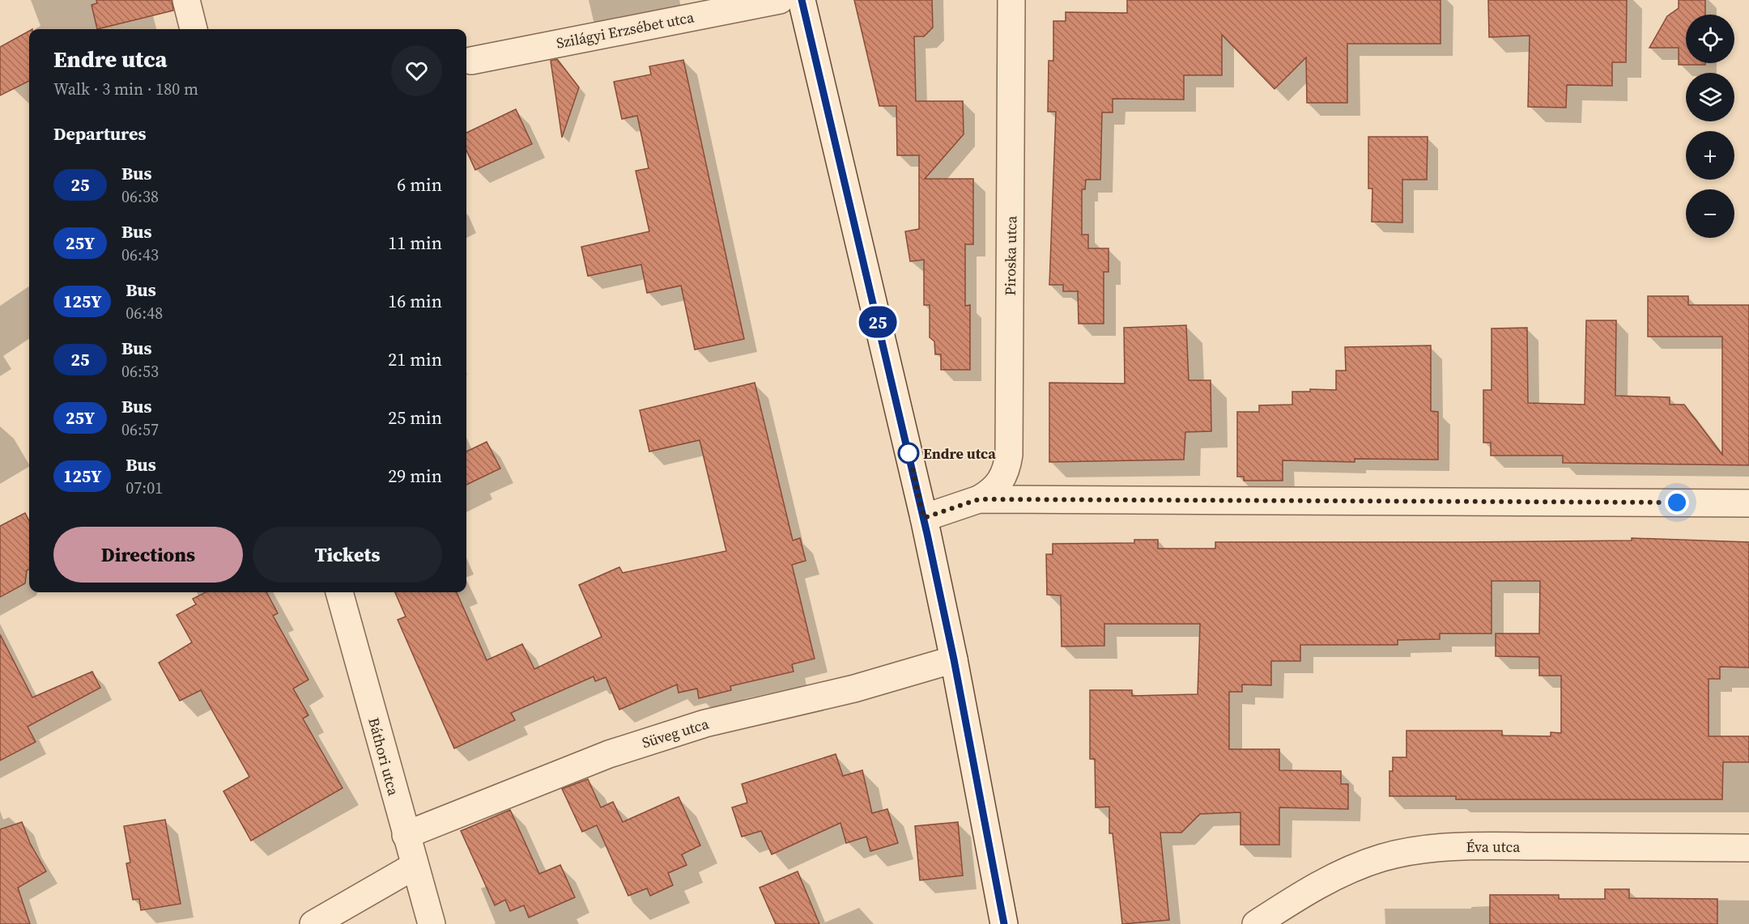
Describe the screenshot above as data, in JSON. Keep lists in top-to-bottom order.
{
  "streets": {
    "street": [
      "Szilágyi Erzsébet utca",
      "Piroska utca",
      "Süveg utca",
      "Báthori utca",
      "Éva utca"
    ]
  },
  "crossings": [
    ["Süveg utca", "Báthori utca"]
  ],
  "places": ["Endre utca"],
  "lines": ["bus line 25"],
  "page": {
    "on_map": "25",
    "map_buttons": ["+", "−"],
    "heading": [
      ["Endre utca", "Walk · 3 min · 180 m"],
      "Departures"
    ],
    "list": [
      {
        "mark": "25",
        "name": "Bus",
        "note": "06:38",
        "value": "6 min"
      },
      {
        "mark": "25Y",
        "name": "Bus",
        "note": "06:43",
        "value": "11 min"
      },
      {
        "mark": "125Y",
        "name": "Bus",
        "note": "06:48",
        "value": "16 min"
      },
      {
        "mark": "25",
        "name": "Bus",
        "note": "06:53",
        "value": "21 min"
      },
      {
        "mark": "25Y",
        "name": "Bus",
        "note": "06:57",
        "value": "25 min"
      },
      {
        "mark": "125Y",
        "name": "Bus",
        "note": "07:01",
        "value": "29 min"
      }
    ],
    "buttons": ["Directions", "Tickets"]
  }
}
